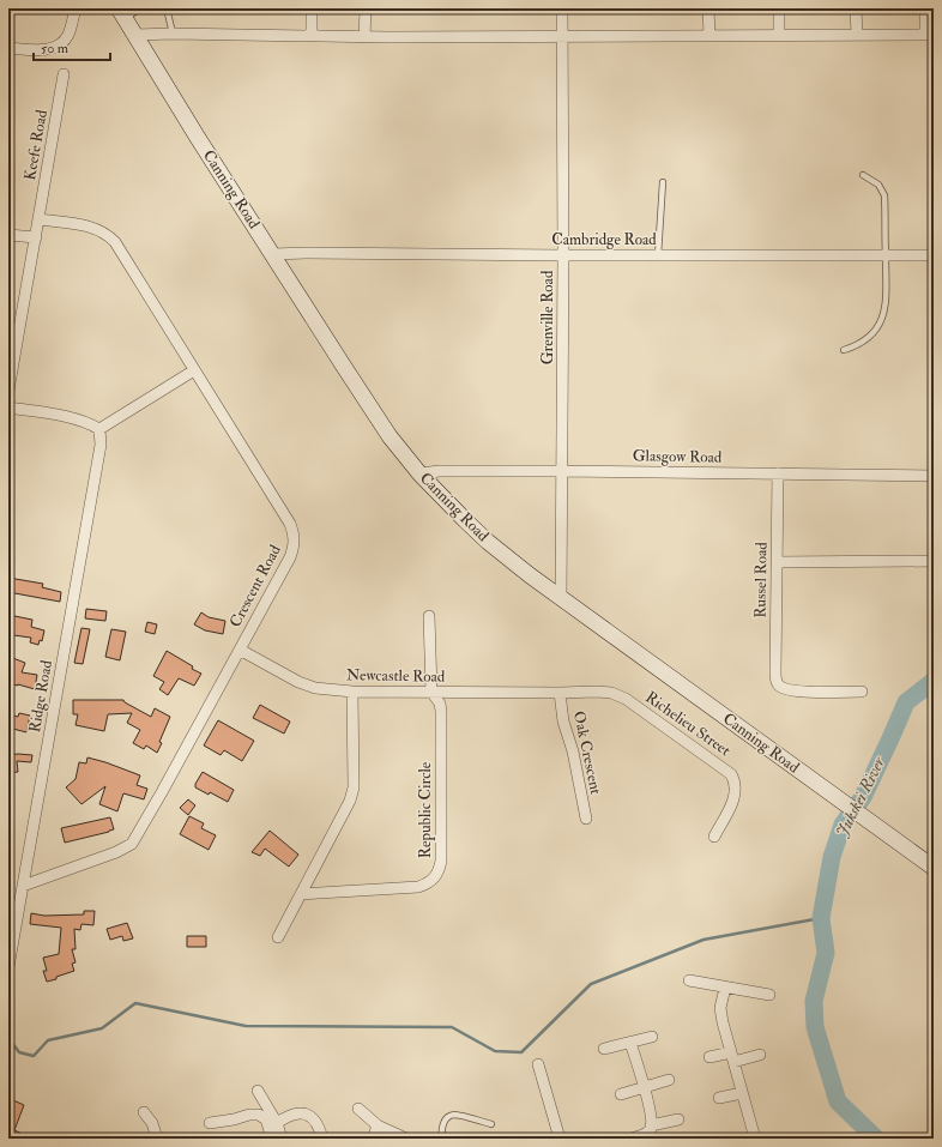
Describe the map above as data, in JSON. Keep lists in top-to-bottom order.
{
  "streets": {
    "main road": ["Canning Road"],
    "street": [
      "Keefe Road",
      "Cambridge Road",
      "Grenville Road",
      "Glasgow Road",
      "Russel Road",
      "Crescent Road",
      "Newcastle Road",
      "Ridge Road",
      "Richelieu Street",
      "Oak Crescent",
      "Republic Circle"
    ]
  },
  "crossings": [
    ["Keefe Road", "Crescent Road"],
    ["Canning Road", "Cambridge Road"],
    ["Canning Road", "Grenville Road"],
    ["Canning Road", "Glasgow Road"],
    ["Cambridge Road", "Grenville Road"],
    ["Grenville Road", "Glasgow Road"],
    ["Glasgow Road", "Russel Road"],
    ["Crescent Road", "Newcastle Road"],
    ["Crescent Road", "Ridge Road"],
    ["Newcastle Road", "Richelieu Street"],
    ["Newcastle Road", "Oak Crescent"],
    ["Newcastle Road", "Republic Circle"],
    ["Richelieu Street", "Oak Crescent"]
  ],
  "water": ["Jukskei River"],
  "scale_bar": "50 m"
}
